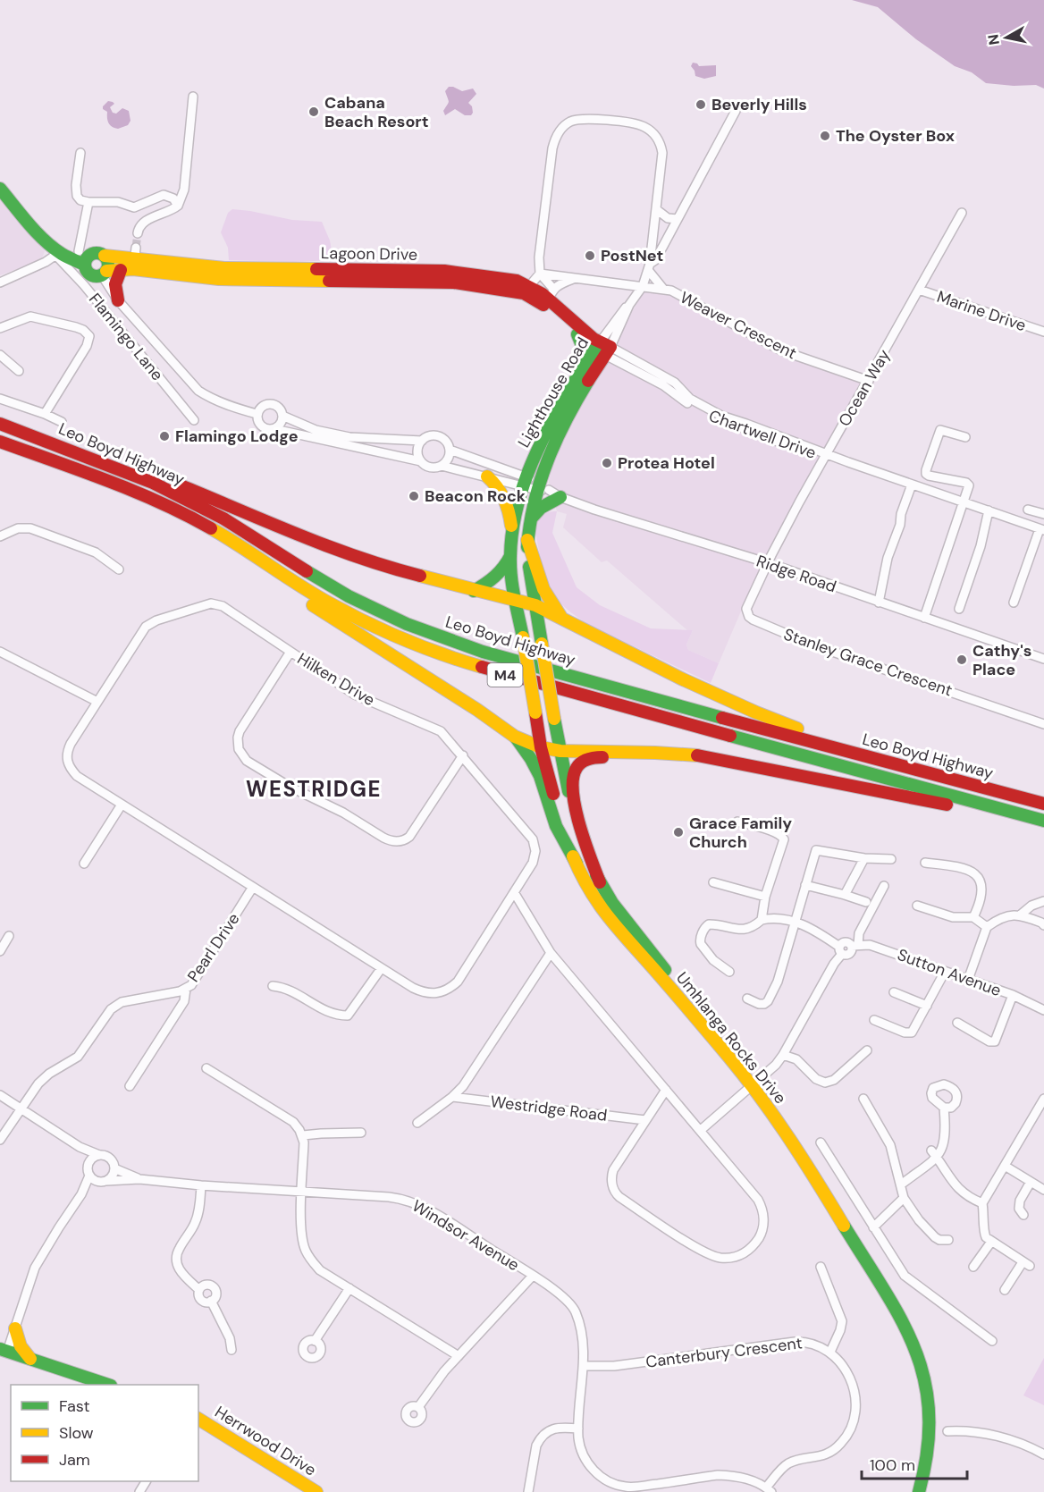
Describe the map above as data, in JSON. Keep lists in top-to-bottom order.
{
  "streets": {
    "main road": [
      "Lagoon Drive",
      "Lighthouse Road",
      "Leo Boyd Highway",
      "M4",
      "Umhlanga Rocks Drive",
      "Herrwood Drive"
    ],
    "street": [
      "Marine Drive",
      "Weaver Crescent",
      "Flamingo Lane",
      "Ocean Way",
      "Chartwell Drive",
      "Ridge Road",
      "Stanley Grace Crescent",
      "Hilken Drive",
      "Pearl Drive",
      "Sutton Avenue",
      "Westridge Road",
      "Windsor Avenue",
      "Canterbury Crescent"
    ]
  },
  "crossings": [
    ["Lagoon Drive", "Flamingo Lane"],
    ["Lagoon Drive", "Lighthouse Road"],
    ["Lagoon Drive", "Chartwell Drive"],
    ["Marine Drive", "Ocean Way"],
    ["Weaver Crescent", "Ocean Way"],
    ["Weaver Crescent", "Lighthouse Road"],
    ["Ocean Way", "Chartwell Drive"],
    ["Ocean Way", "Ridge Road"],
    ["Ocean Way", "Stanley Grace Crescent"],
    ["Lighthouse Road", "Chartwell Drive"],
    ["Lighthouse Road", "Ridge Road"],
    ["Lighthouse Road", "Umhlanga Rocks Drive"],
    ["Ridge Road", "Stanley Grace Crescent"],
    ["Hilken Drive", "Pearl Drive"],
    ["Windsor Avenue", "Canterbury Crescent"]
  ],
  "districts": ["WESTRIDGE"],
  "places": [
    "Beverly Hills",
    "Cabana Beach Resort",
    "The Oyster Box",
    "PostNet",
    "Flamingo Lodge",
    "Protea Hotel",
    "Beacon Rock",
    "Cathy's Place",
    "Grace Family Church"
  ],
  "legend": ["Fast", "Slow", "Jam"],
  "scale_bar": "100 m",
  "north": "left"
}
